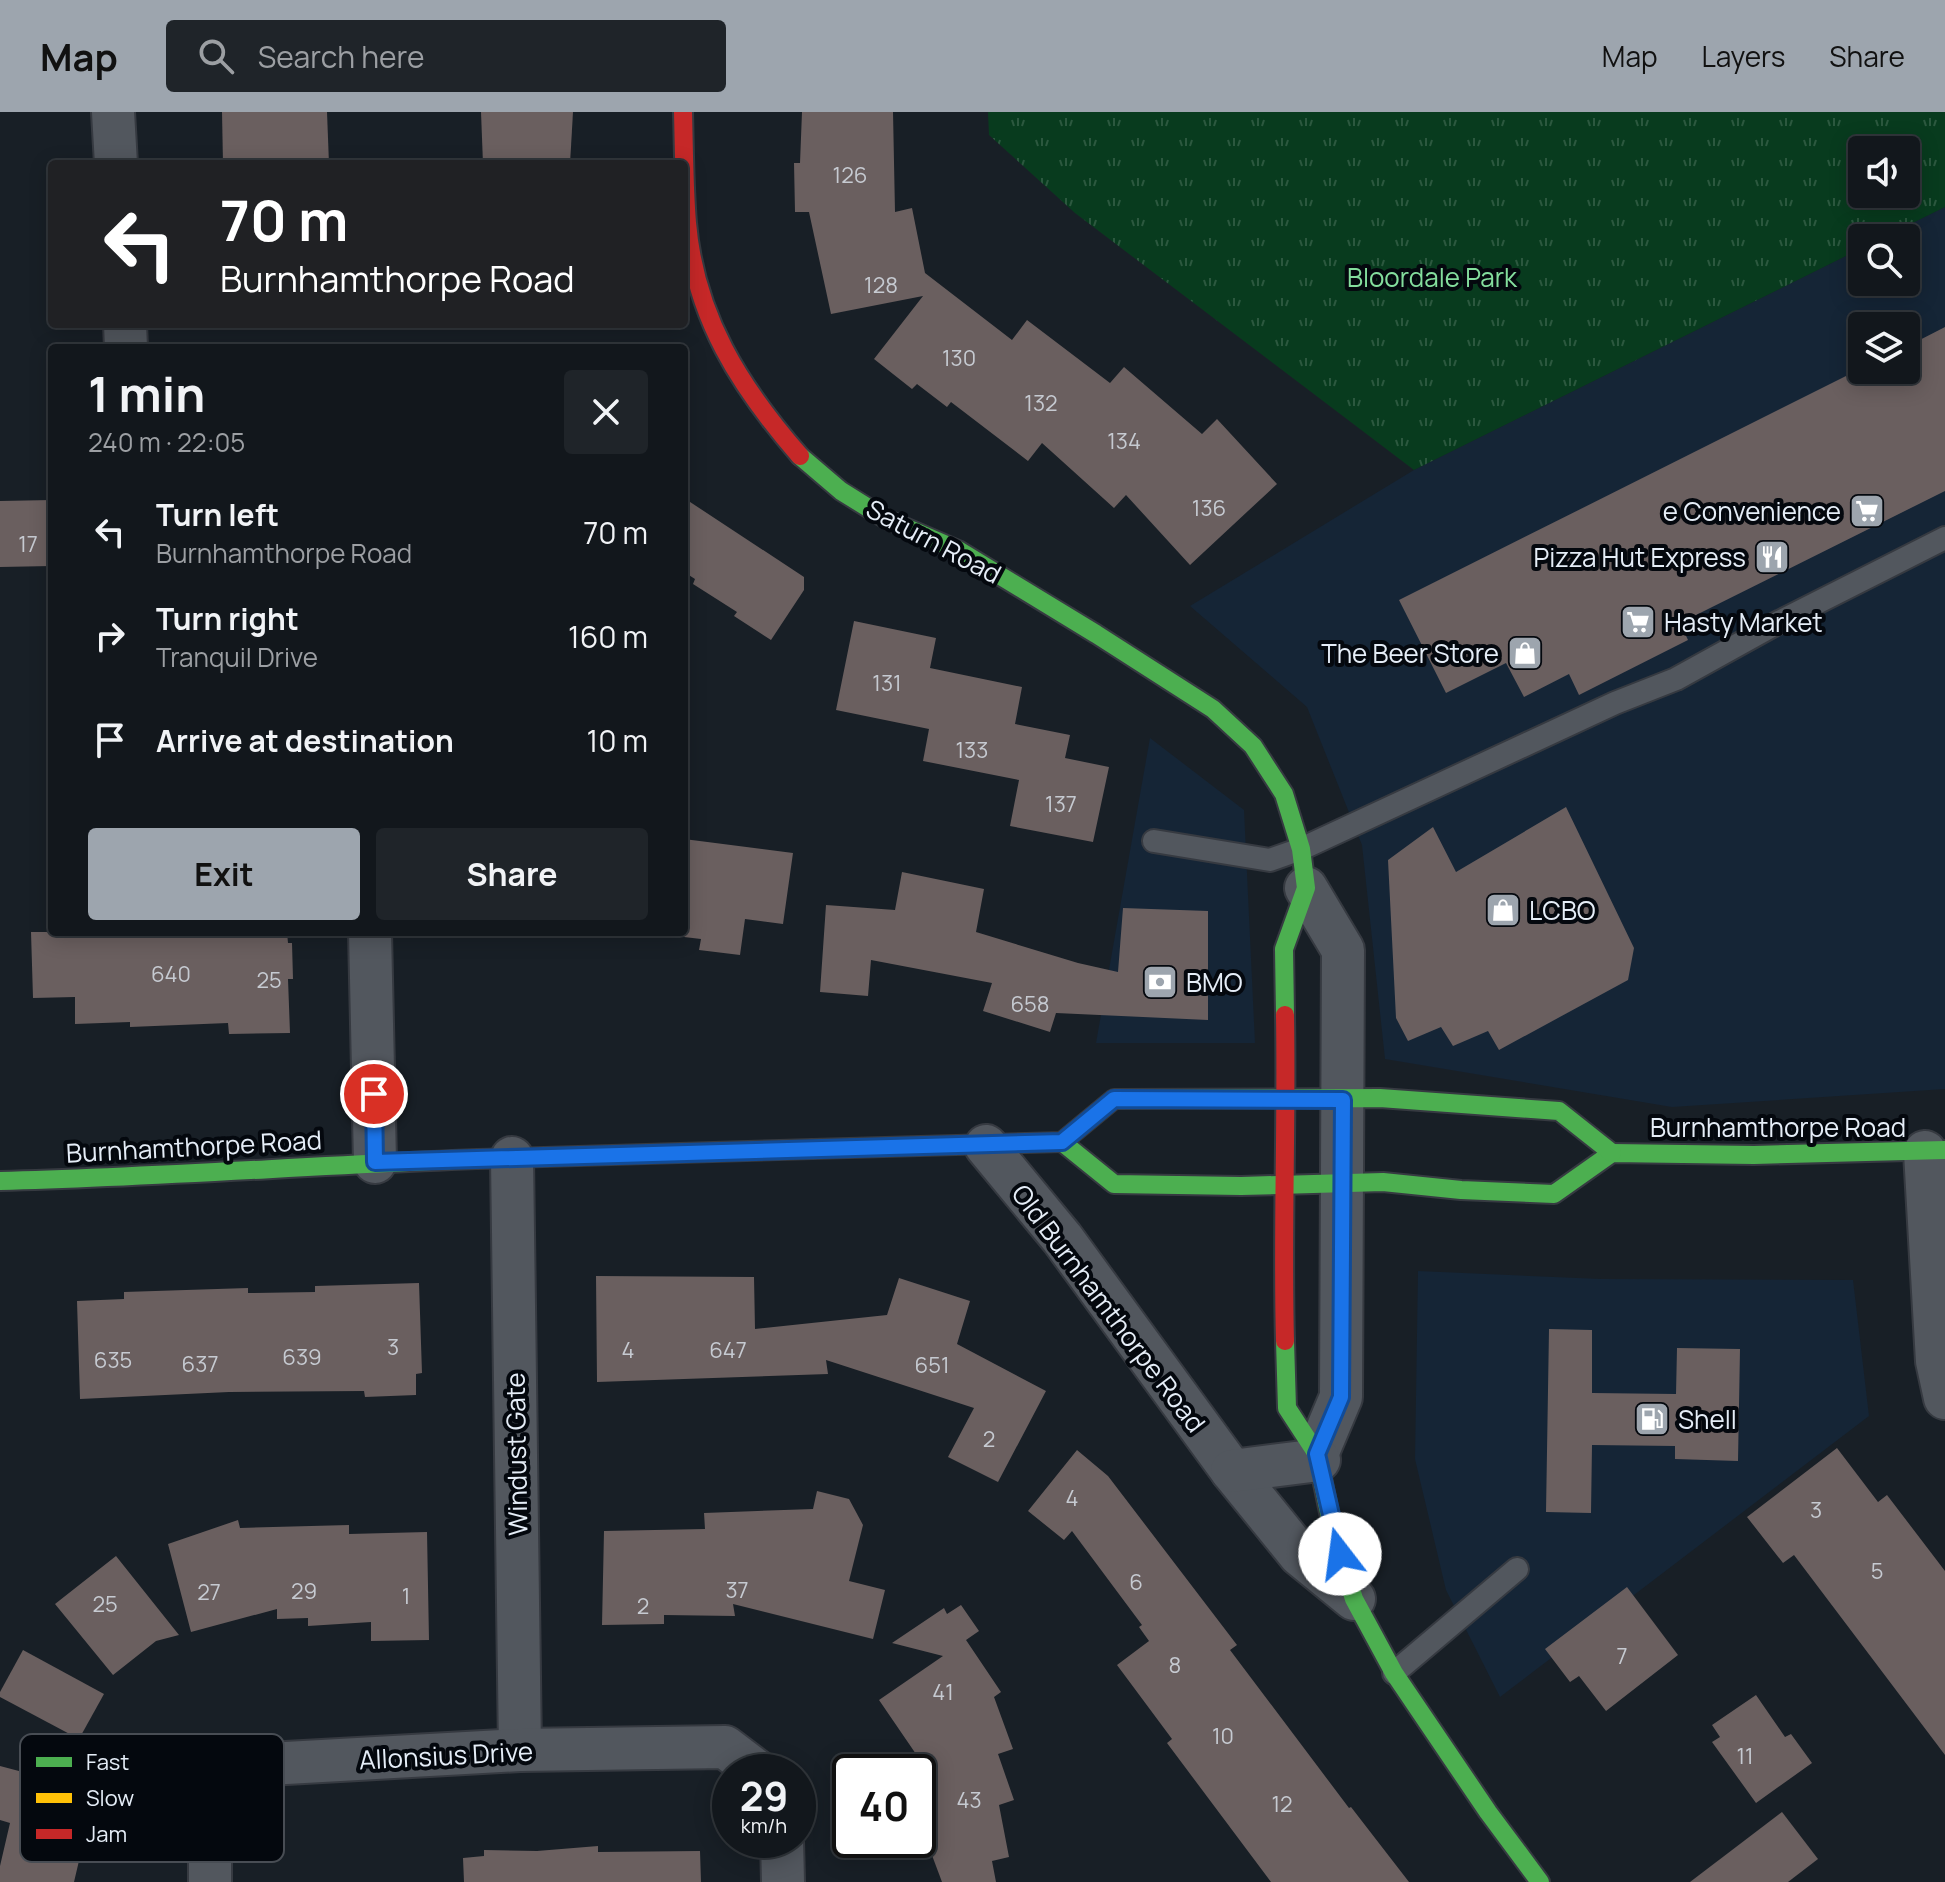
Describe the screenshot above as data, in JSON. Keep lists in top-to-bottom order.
{
  "streets": {
    "main road": ["Saturn Road", "Burnhamthorpe Road", "Old Burnhamthorpe Road"],
    "street": ["Windust Gate", "Allonsius Drive"]
  },
  "crossings": [
    ["Burnhamthorpe Road", "Old Burnhamthorpe Road"],
    ["Burnhamthorpe Road", "Windust Gate"],
    ["Windust Gate", "Allonsius Drive"]
  ],
  "parks": ["Bloordale Park"],
  "places": {
    "supermarket": ["e Convenience", "Hasty Market"],
    "restaurant": ["Pizza Hut Express"],
    "shop": ["The Beer Store", "LCBO"],
    "bank": ["BMO"],
    "fuel station": ["Shell"]
  },
  "house_numbers": [
    "126",
    "128",
    "130",
    "132",
    "134",
    "136",
    "17",
    "131",
    "133",
    "137",
    "640",
    "25",
    "658",
    "3",
    "4",
    "647",
    "639",
    "635",
    "637",
    "651",
    "2",
    "4",
    "3",
    "5",
    "6",
    "37",
    "29",
    "27",
    "1",
    "25",
    "2",
    "7",
    "8",
    "41",
    "10",
    "11",
    "43",
    "12"
  ],
  "legend": ["Fast", "Slow", "Jam"],
  "page": {
    "header": "Map",
    "search": "Search here",
    "nav": ["Map", "Layers", "Share"],
    "turn": ["70 m", "Burnhamthorpe Road"],
    "heading": ["1 min", "240 m · 22:05"],
    "list": [
      {
        "name": "Turn left",
        "note": "Burnhamthorpe Road",
        "value": "70 m"
      },
      {
        "name": "Turn right",
        "note": "Tranquil Drive",
        "value": "160 m"
      },
      {
        "name": "Arrive at destination",
        "value": "10 m"
      }
    ],
    "buttons": ["Exit", "Share"],
    "speed": "29 km/h",
    "limit": "40"
  }
}
